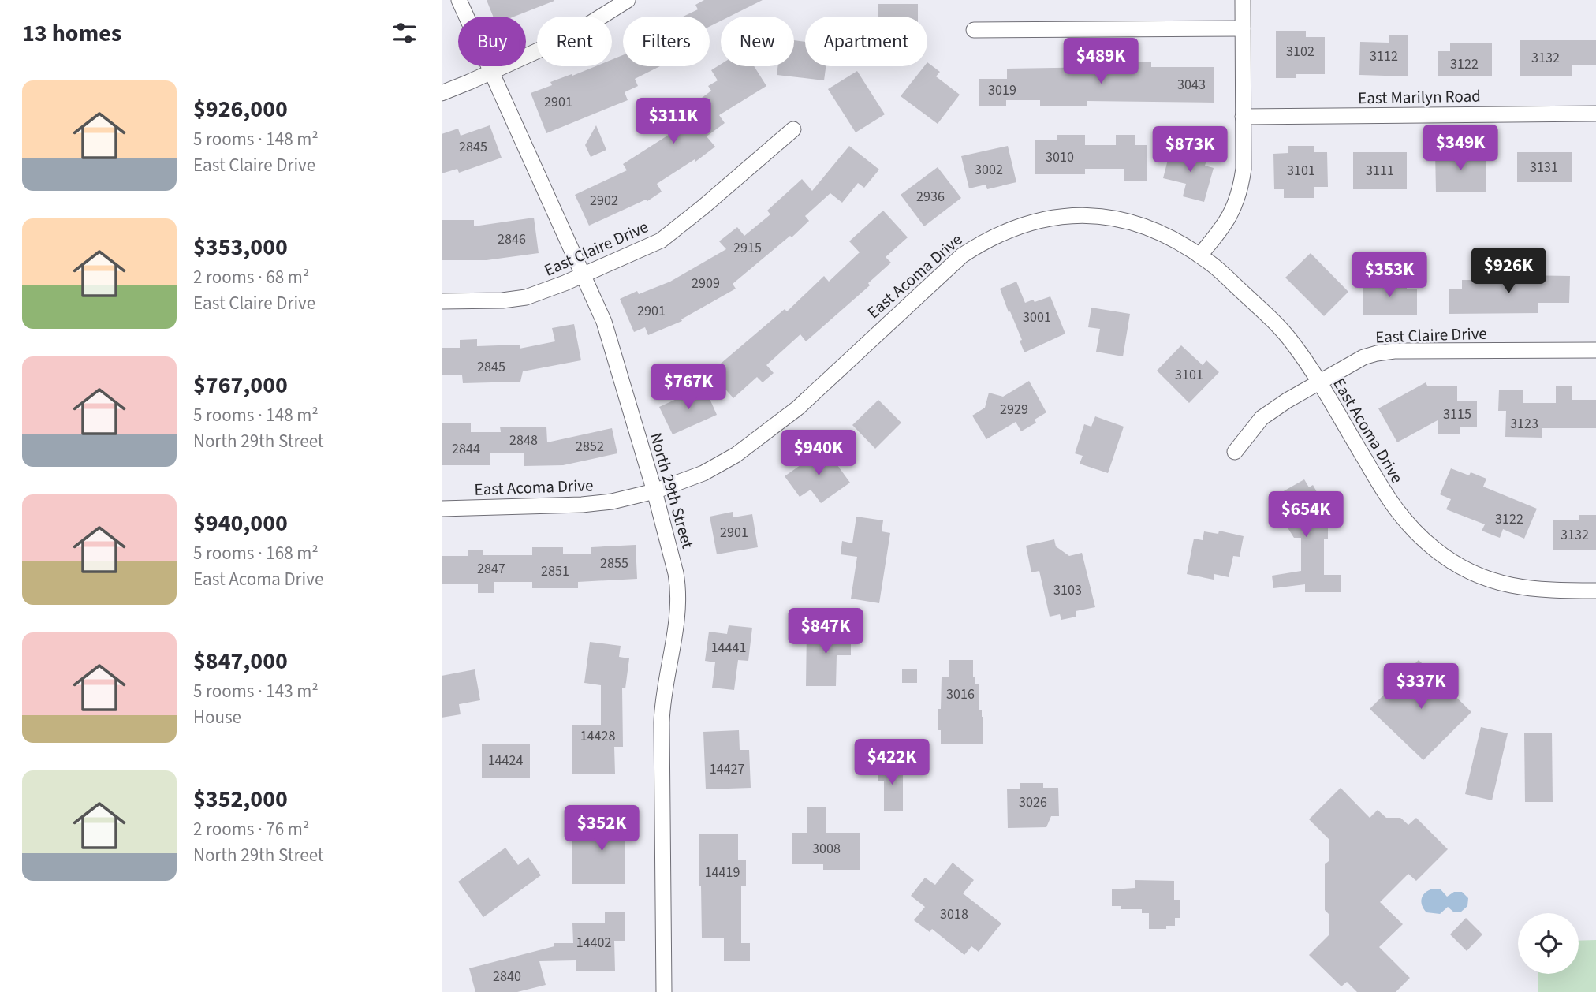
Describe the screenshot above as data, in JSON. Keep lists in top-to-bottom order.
{
  "streets": {
    "street": [
      "East Marilyn Road",
      "East Claire Drive",
      "East Acoma Drive",
      "North 29th Street"
    ]
  },
  "crossings": [
    ["East Claire Drive", "East Acoma Drive"],
    ["East Claire Drive", "North 29th Street"],
    ["East Acoma Drive", "North 29th Street"]
  ],
  "house_numbers": [
    "3102",
    "3112",
    "3132",
    "3122",
    "3043",
    "3019",
    "2901",
    "2845",
    "3010",
    "3131",
    "3002",
    "3101",
    "3111",
    "2936",
    "2902",
    "2846",
    "2915",
    "2909",
    "2901",
    "3001",
    "2845",
    "3101",
    "2929",
    "3115",
    "3123",
    "2848",
    "2852",
    "2844",
    "3122",
    "2901",
    "3132",
    "2855",
    "2847",
    "2851",
    "3103",
    "14441",
    "3016",
    "14428",
    "14424",
    "14427",
    "3026",
    "3008",
    "14419",
    "3018",
    "14402",
    "2840"
  ],
  "page": {
    "heading": "13 homes",
    "chip": [
      "Buy",
      "Rent",
      "Filters",
      "New",
      "Apartment"
    ],
    "price": [
      "$489K",
      "$311K",
      "$349K",
      "$873K",
      "$926K",
      "$353K",
      "$767K",
      "$940K",
      "$654K",
      "$847K",
      "$337K",
      "$422K",
      "$352K"
    ],
    "list": [
      {
        "name": "$926,000",
        "note": "5 rooms · 148 m² · East Claire Drive"
      },
      {
        "name": "$353,000",
        "note": "2 rooms · 68 m² · East Claire Drive"
      },
      {
        "name": "$767,000",
        "note": "5 rooms · 148 m² · North 29th Street"
      },
      {
        "name": "$940,000",
        "note": "5 rooms · 168 m² · East Acoma Drive"
      },
      {
        "name": "$847,000",
        "note": "5 rooms · 143 m² · House"
      },
      {
        "name": "$352,000",
        "note": "2 rooms · 76 m² · North 29th Street"
      }
    ]
  }
}
